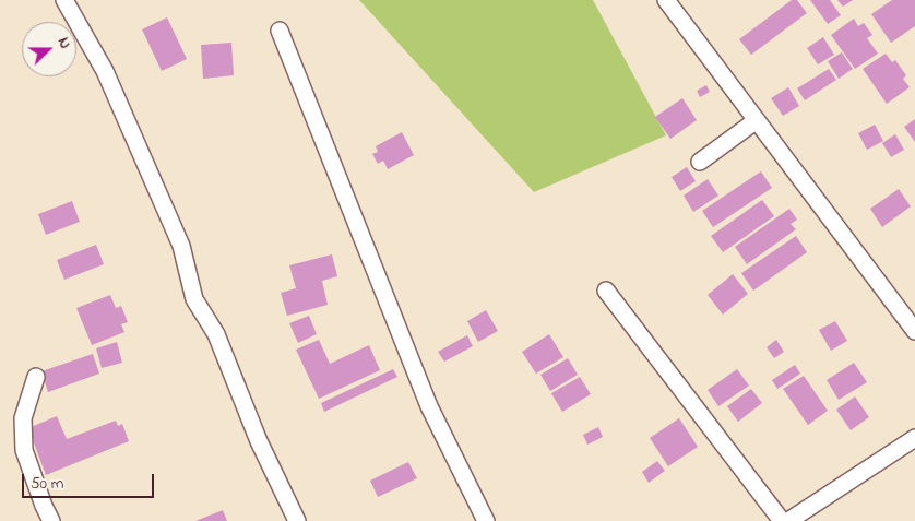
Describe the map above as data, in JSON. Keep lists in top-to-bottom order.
{
  "scale_bar": "50 m",
  "north": "right"
}
